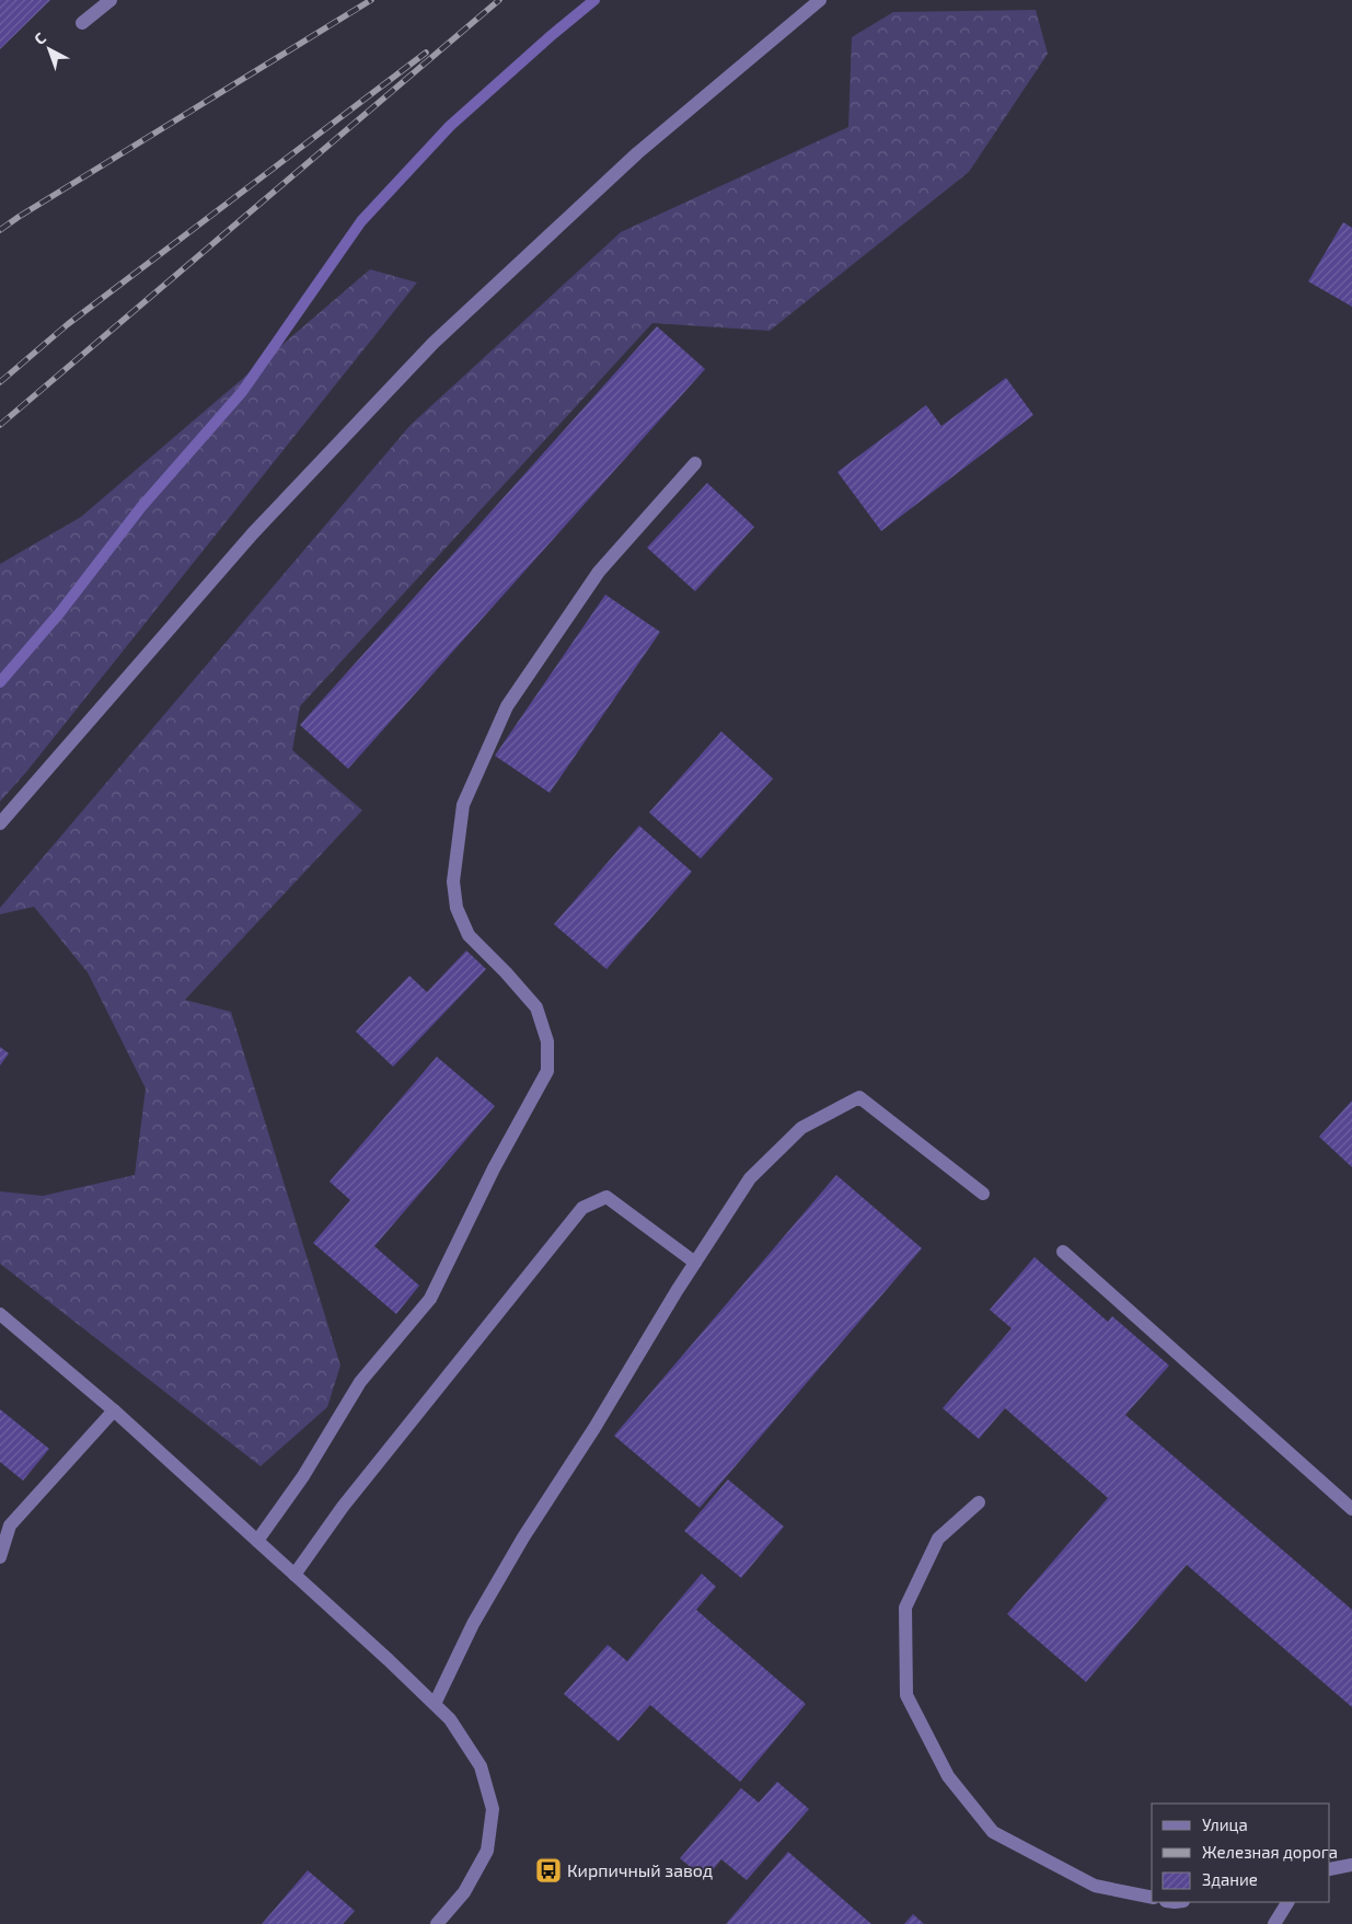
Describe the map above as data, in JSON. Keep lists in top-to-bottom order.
{
  "places": {
    "bus stop": ["Кирпичный завод"]
  },
  "legend": ["Улица", "Железная дорога", "Здание"],
  "north": "top left"
}
